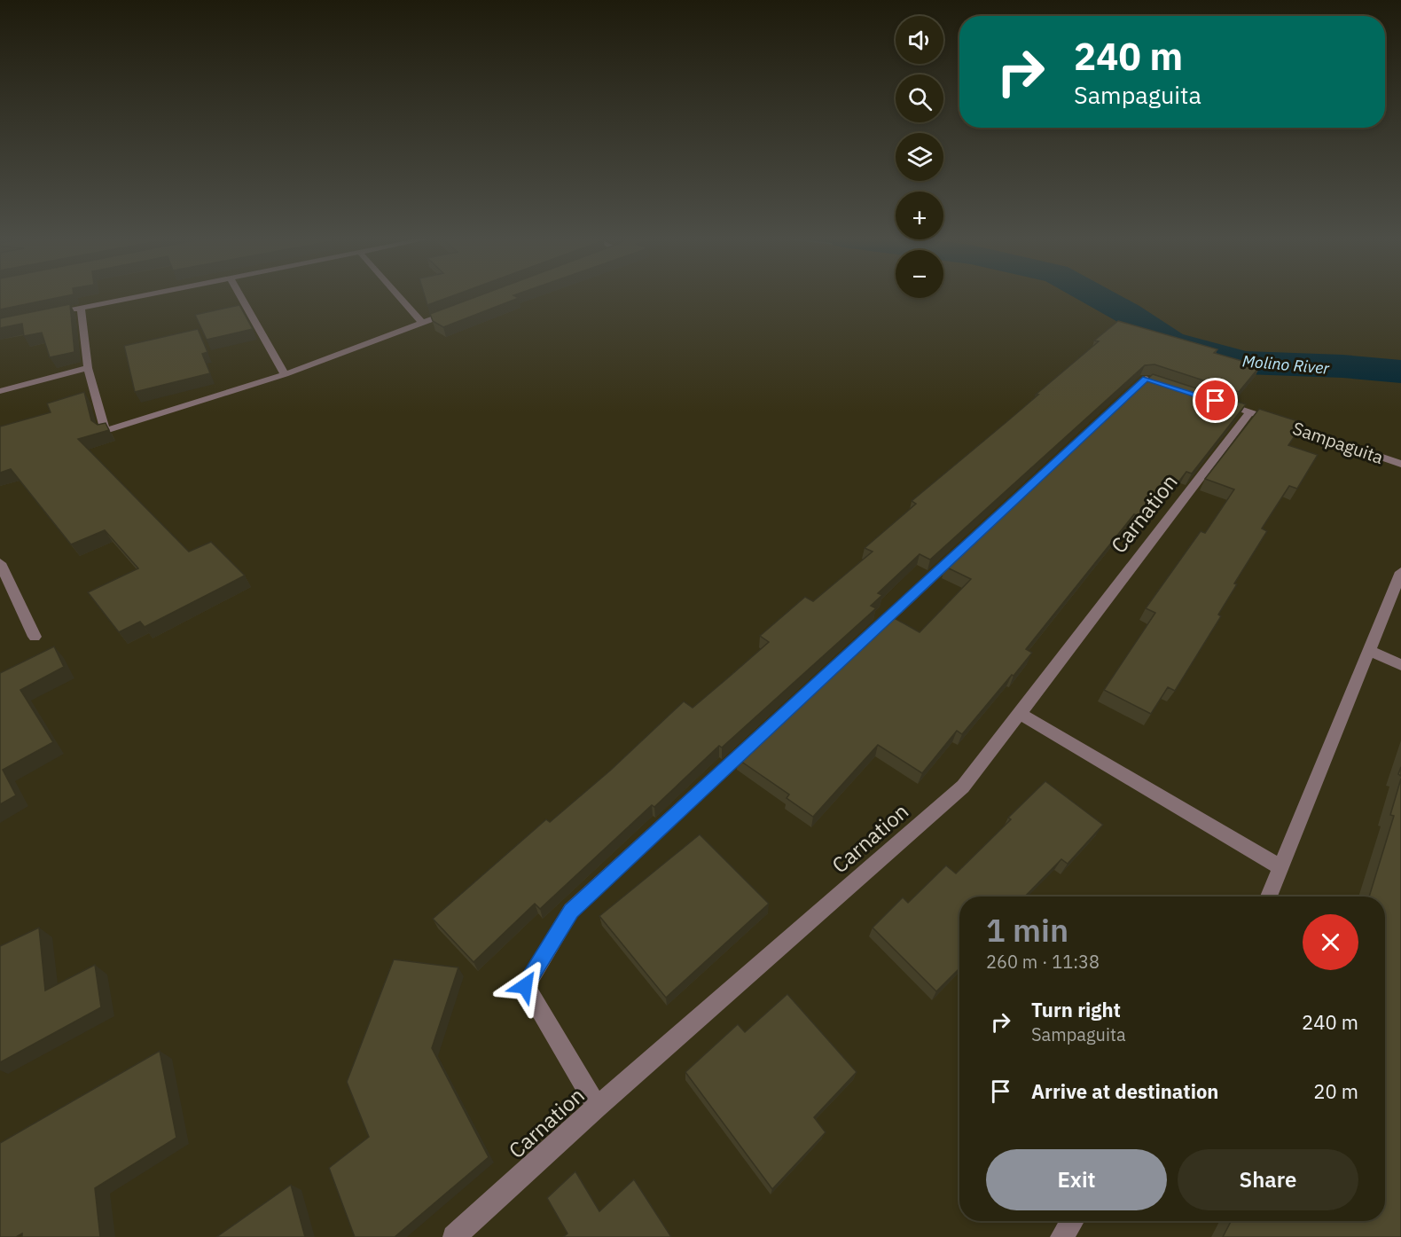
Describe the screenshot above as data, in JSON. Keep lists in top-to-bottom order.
{
  "streets": {
    "street": ["Sampaguita", "Carnation"]
  },
  "crossings": [
    ["Sampaguita", "Carnation"]
  ],
  "water": ["Molino River"],
  "page": {
    "map_buttons": ["+", "−"],
    "turn": ["240 m", "Sampaguita"],
    "heading": ["1 min", "260 m · 11:38"],
    "list": [
      {
        "name": "Turn right",
        "note": "Sampaguita",
        "value": "240 m"
      },
      {
        "name": "Arrive at destination",
        "value": "20 m"
      }
    ],
    "buttons": ["Exit", "Share"]
  }
}
